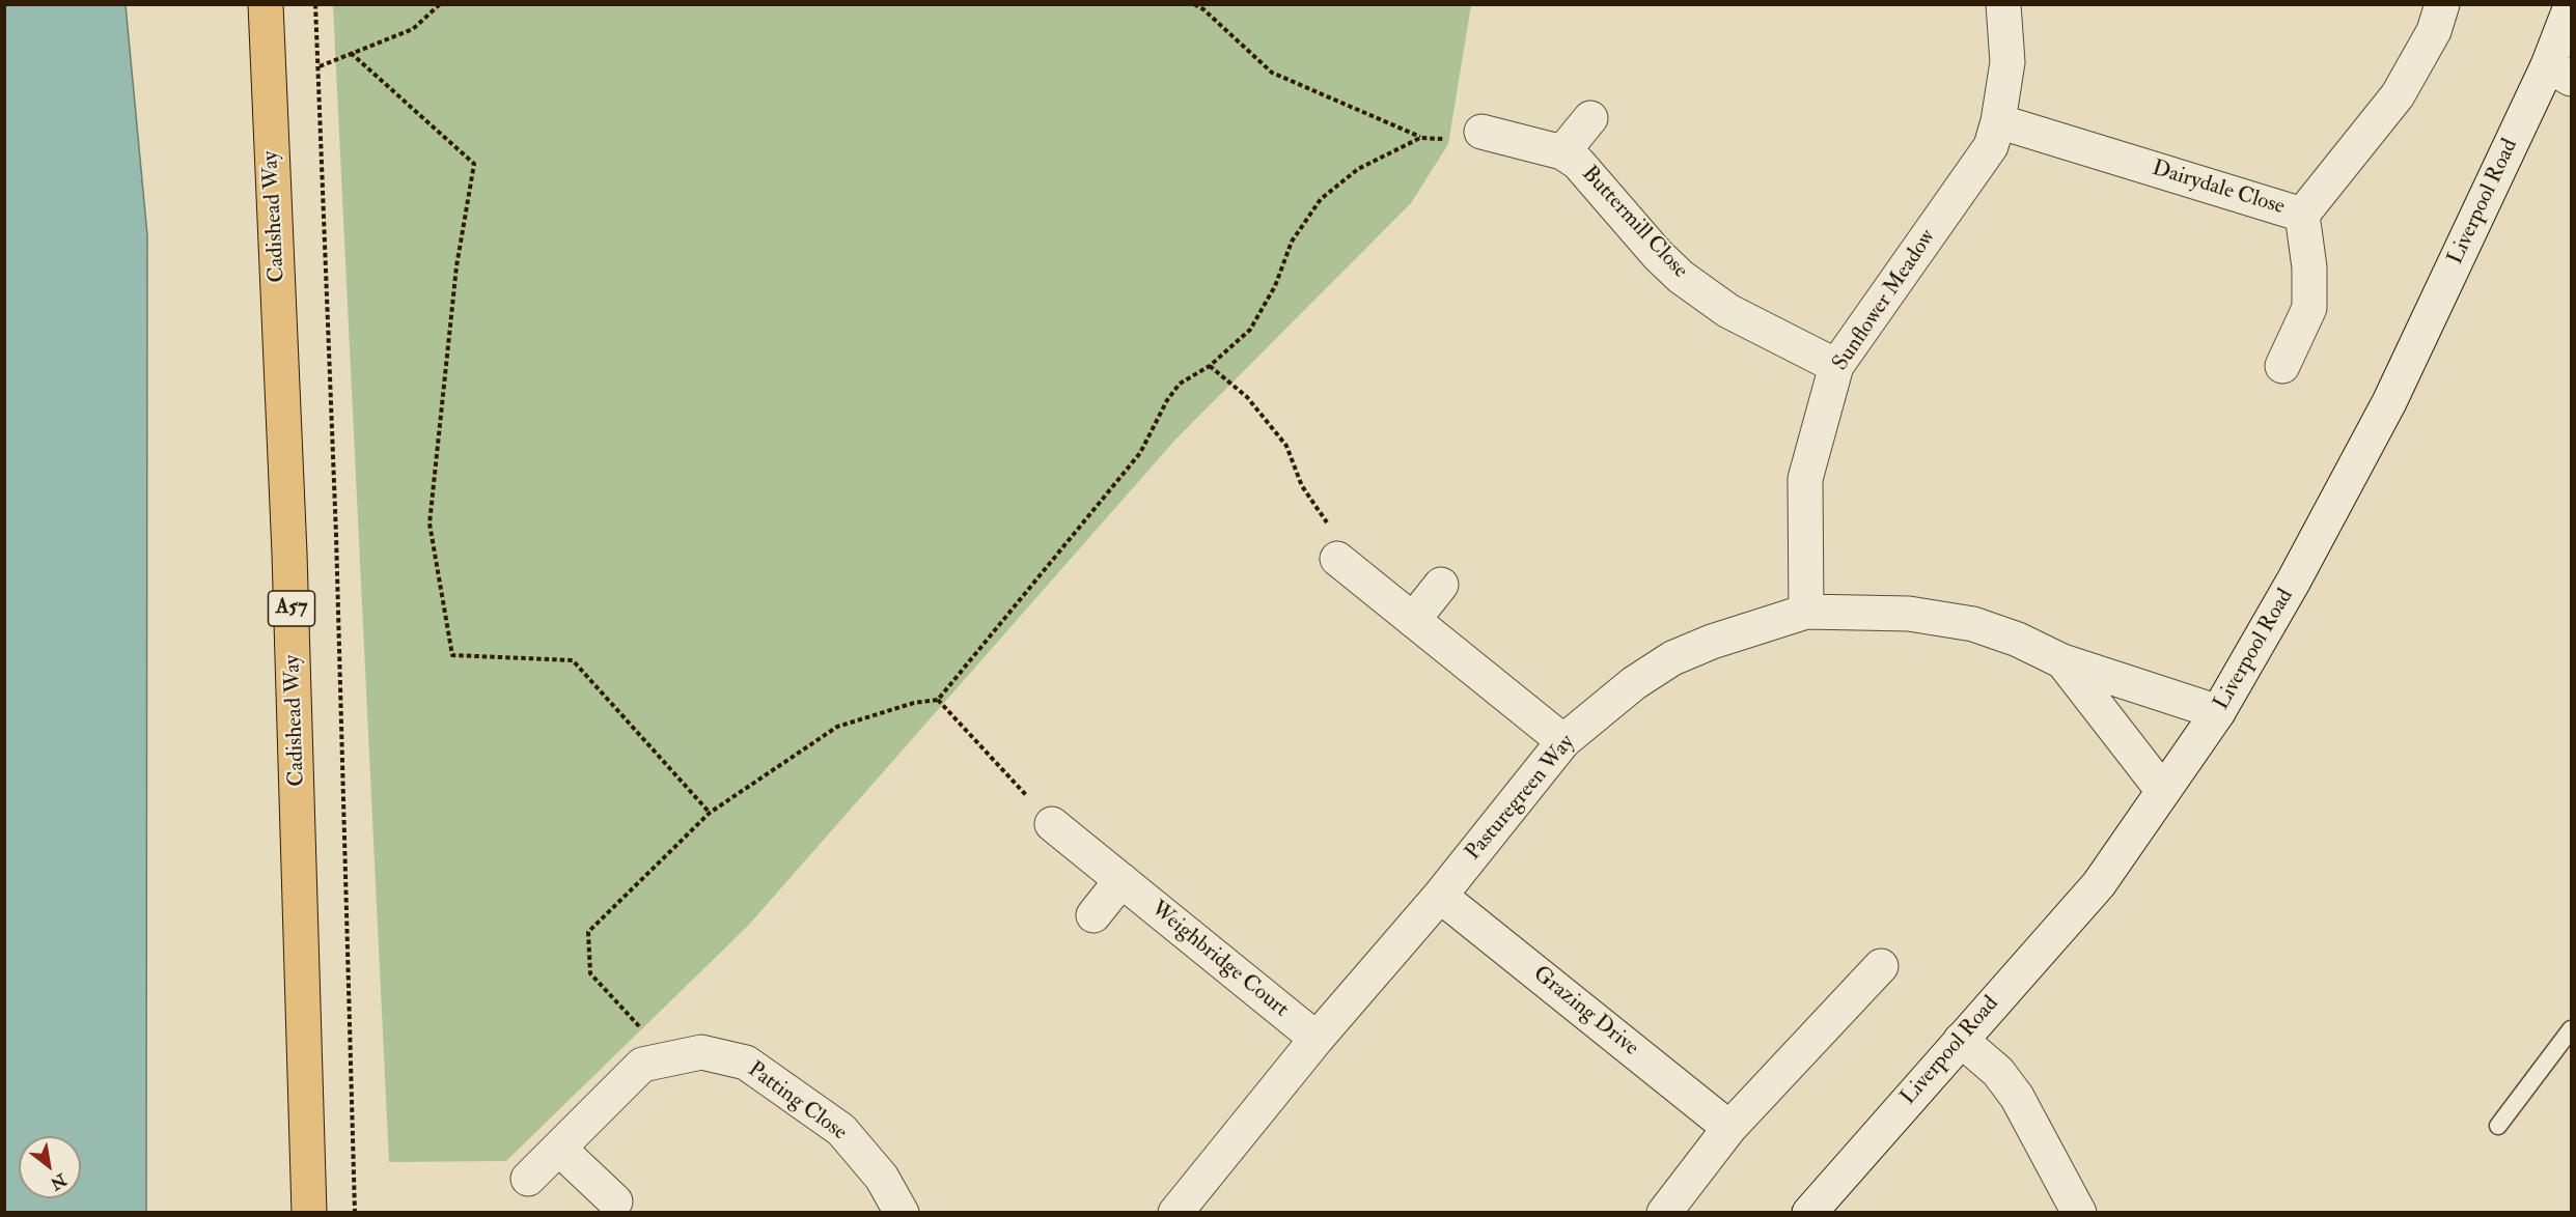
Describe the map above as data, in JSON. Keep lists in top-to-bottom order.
{
  "streets": {
    "highway": ["Cadishead Way", "A57"],
    "street": [
      "Dairydale Close",
      "Liverpool Road",
      "Buttermill Close",
      "Sunflower Meadow",
      "Pasturegreen Way",
      "Weighbridge Court",
      "Grazing Drive",
      "Patting Close"
    ]
  },
  "crossings": [
    ["Dairydale Close", "Sunflower Meadow"],
    ["Liverpool Road", "Pasturegreen Way"],
    ["Buttermill Close", "Sunflower Meadow"],
    ["Sunflower Meadow", "Pasturegreen Way"],
    ["Pasturegreen Way", "Weighbridge Court"],
    ["Pasturegreen Way", "Grazing Drive"]
  ],
  "north": "bottom right"
}
